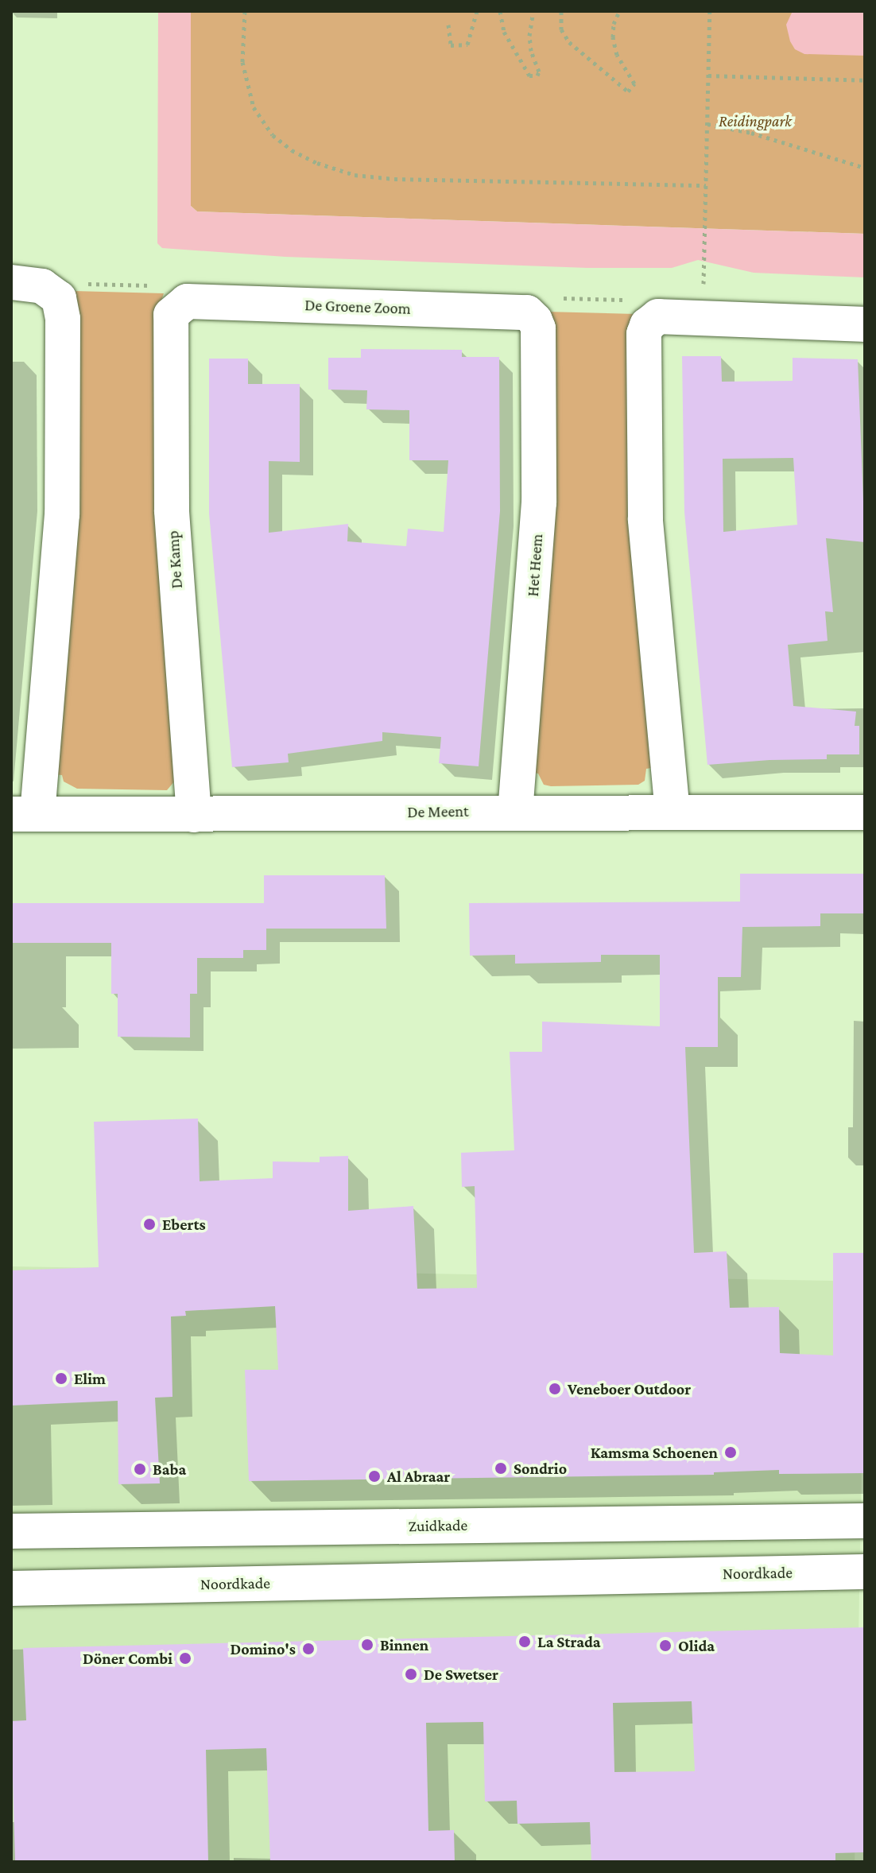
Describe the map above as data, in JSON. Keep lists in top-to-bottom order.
{
  "streets": {
    "street": [
      "De Groene Zoom",
      "De Kamp",
      "Het Heem",
      "De Meent",
      "Zuidkade",
      "Noordkade"
    ]
  },
  "crossings": [
    ["De Groene Zoom", "De Kamp"],
    ["De Groene Zoom", "Het Heem"],
    ["De Kamp", "De Meent"],
    ["Het Heem", "De Meent"]
  ],
  "parks": ["Reidingpark"],
  "places": [
    "Eberts",
    "Elim",
    "Veneboer Outdoor",
    "Kamsma Schoenen",
    "Sondrio",
    "Baba",
    "Al Abraar",
    "La Strada",
    "Binnen",
    "Olida",
    "Domino's",
    "Döner Combi",
    "De Swetser"
  ]
}
